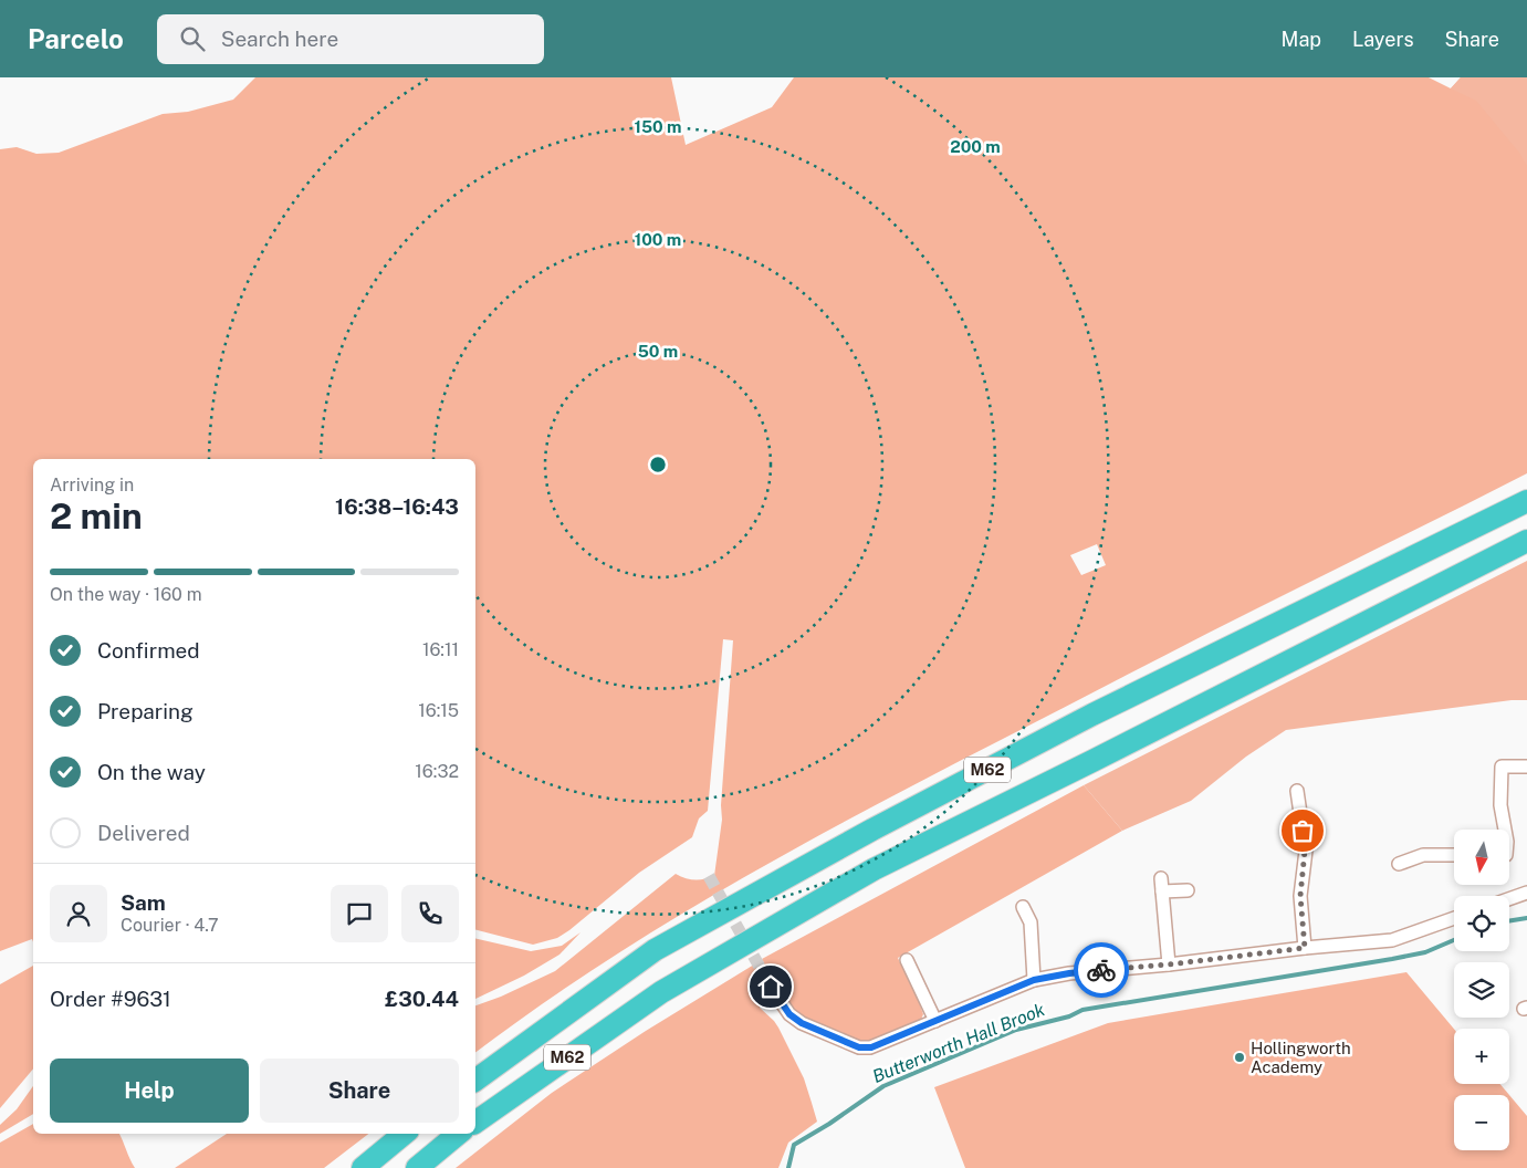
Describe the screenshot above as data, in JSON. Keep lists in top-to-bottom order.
{
  "streets": {
    "highway": ["M62"]
  },
  "water": ["Butterworth Hall Brook"],
  "places": ["Hollingworth Academy"],
  "north": "bottom",
  "page": {
    "header": "Parcelo",
    "search": "Search here",
    "nav": ["Map", "Layers", "Share"],
    "heading": ["2 min", "Arriving in", "16:38–16:43"],
    "panel": [
      "Sam",
      "Courier · 4.7",
      "Order #9631",
      "£30.44"
    ],
    "bar": "On the way · 160 m",
    "list": [
      ["Confirmed", "16:11"],
      ["Preparing", "16:15"],
      ["On the way", "16:32"],
      "Delivered"
    ],
    "map_buttons": ["+", "−"],
    "buttons": ["Help", "Share"]
  },
  "rings": [
    "150 m",
    "200 m",
    "100 m",
    "50 m"
  ]
}
